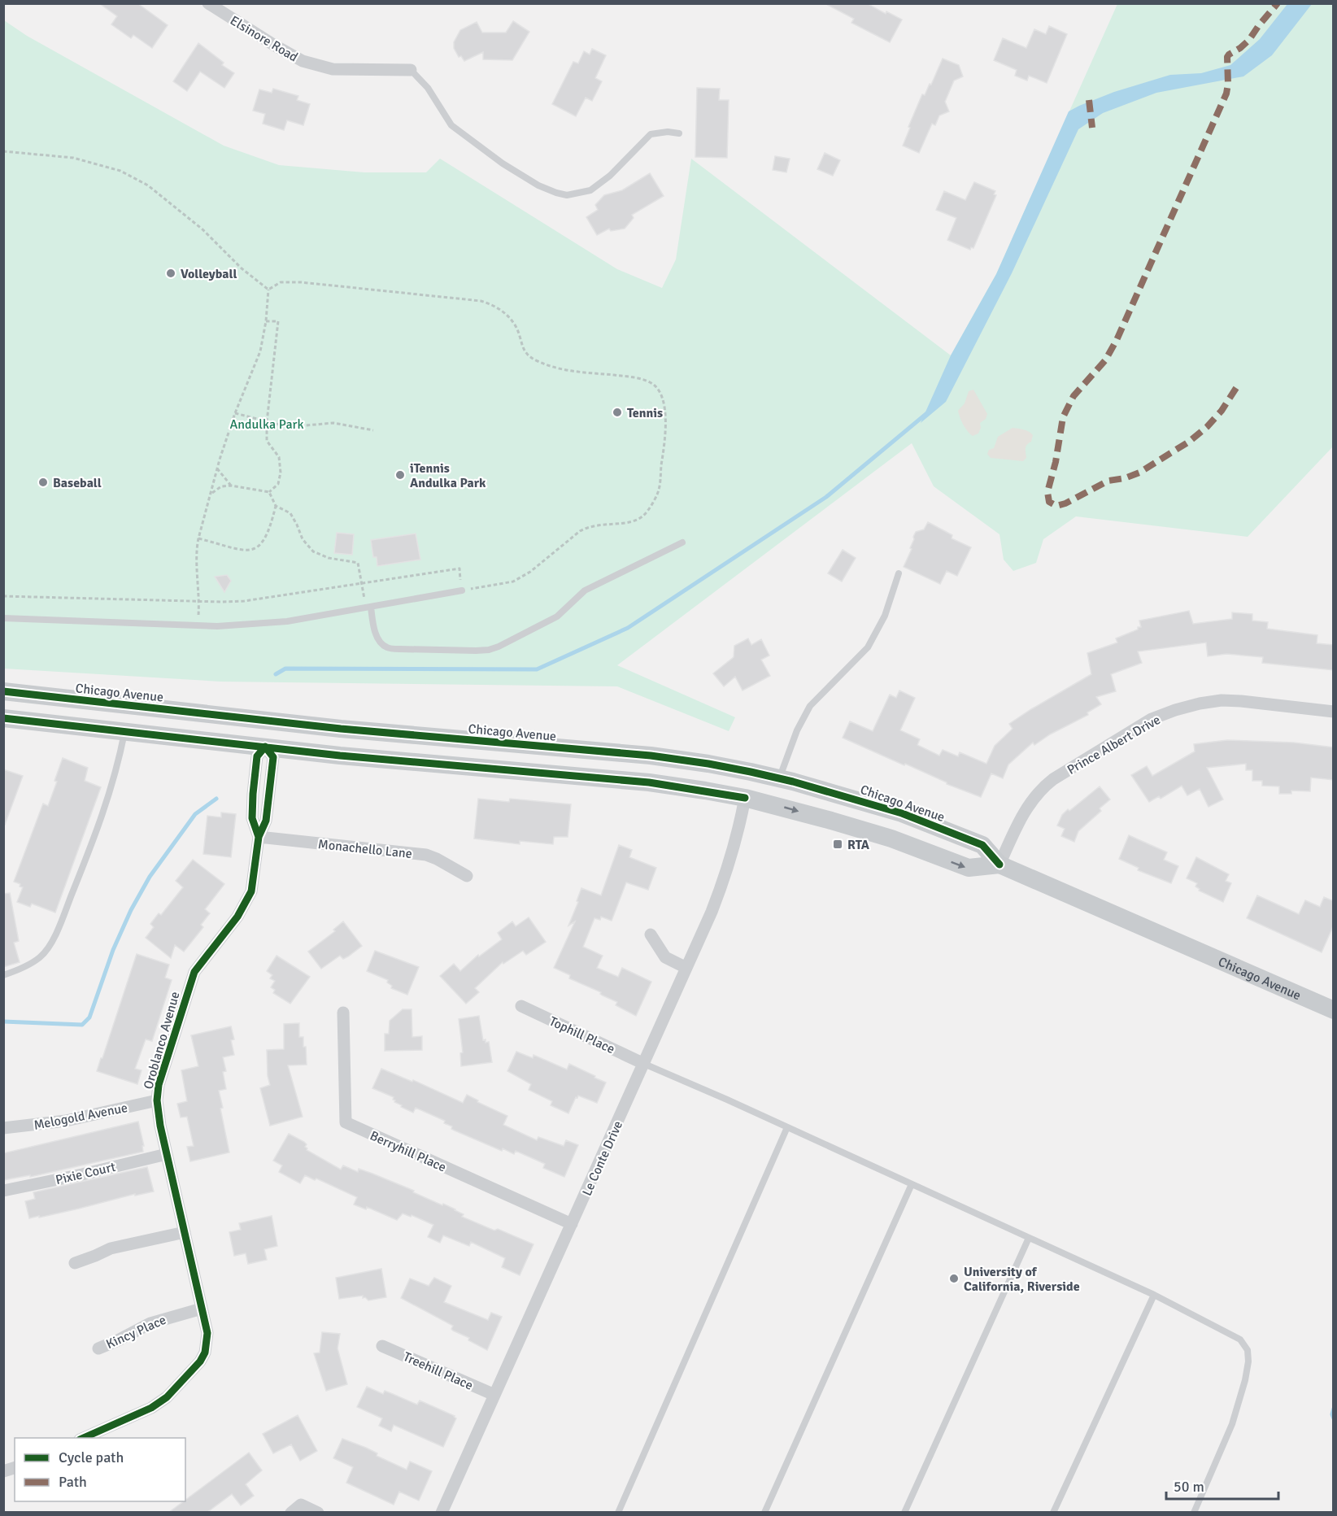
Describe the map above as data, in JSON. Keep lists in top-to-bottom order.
{
  "streets": {
    "main road": ["Chicago Avenue"],
    "street": [
      "Elsinore Road",
      "Prince Albert Drive",
      "Monachello Lane",
      "Tophill Place",
      "Oroblanco Avenue",
      "Melogold Avenue",
      "Berryhill Place",
      "Le Conte Drive",
      "Pixie Court",
      "Kincy Place",
      "Treehill Place"
    ]
  },
  "crossings": [
    ["Chicago Avenue", "Prince Albert Drive"],
    ["Monachello Lane", "Oroblanco Avenue"],
    ["Tophill Place", "Le Conte Drive"],
    ["Oroblanco Avenue", "Melogold Avenue"],
    ["Oroblanco Avenue", "Pixie Court"],
    ["Oroblanco Avenue", "Kincy Place"],
    ["Berryhill Place", "Le Conte Drive"],
    ["Le Conte Drive", "Treehill Place"]
  ],
  "parks": ["Andulka Park"],
  "places": {
    "other": [
      "Volleyball",
      "Tennis",
      "iTennis Andulka Park",
      "Baseball",
      "University of California, Riverside"
    ],
    "transit": ["RTA"]
  },
  "legend": ["Cycle path", "Path"],
  "scale_bar": "50 m"
}
